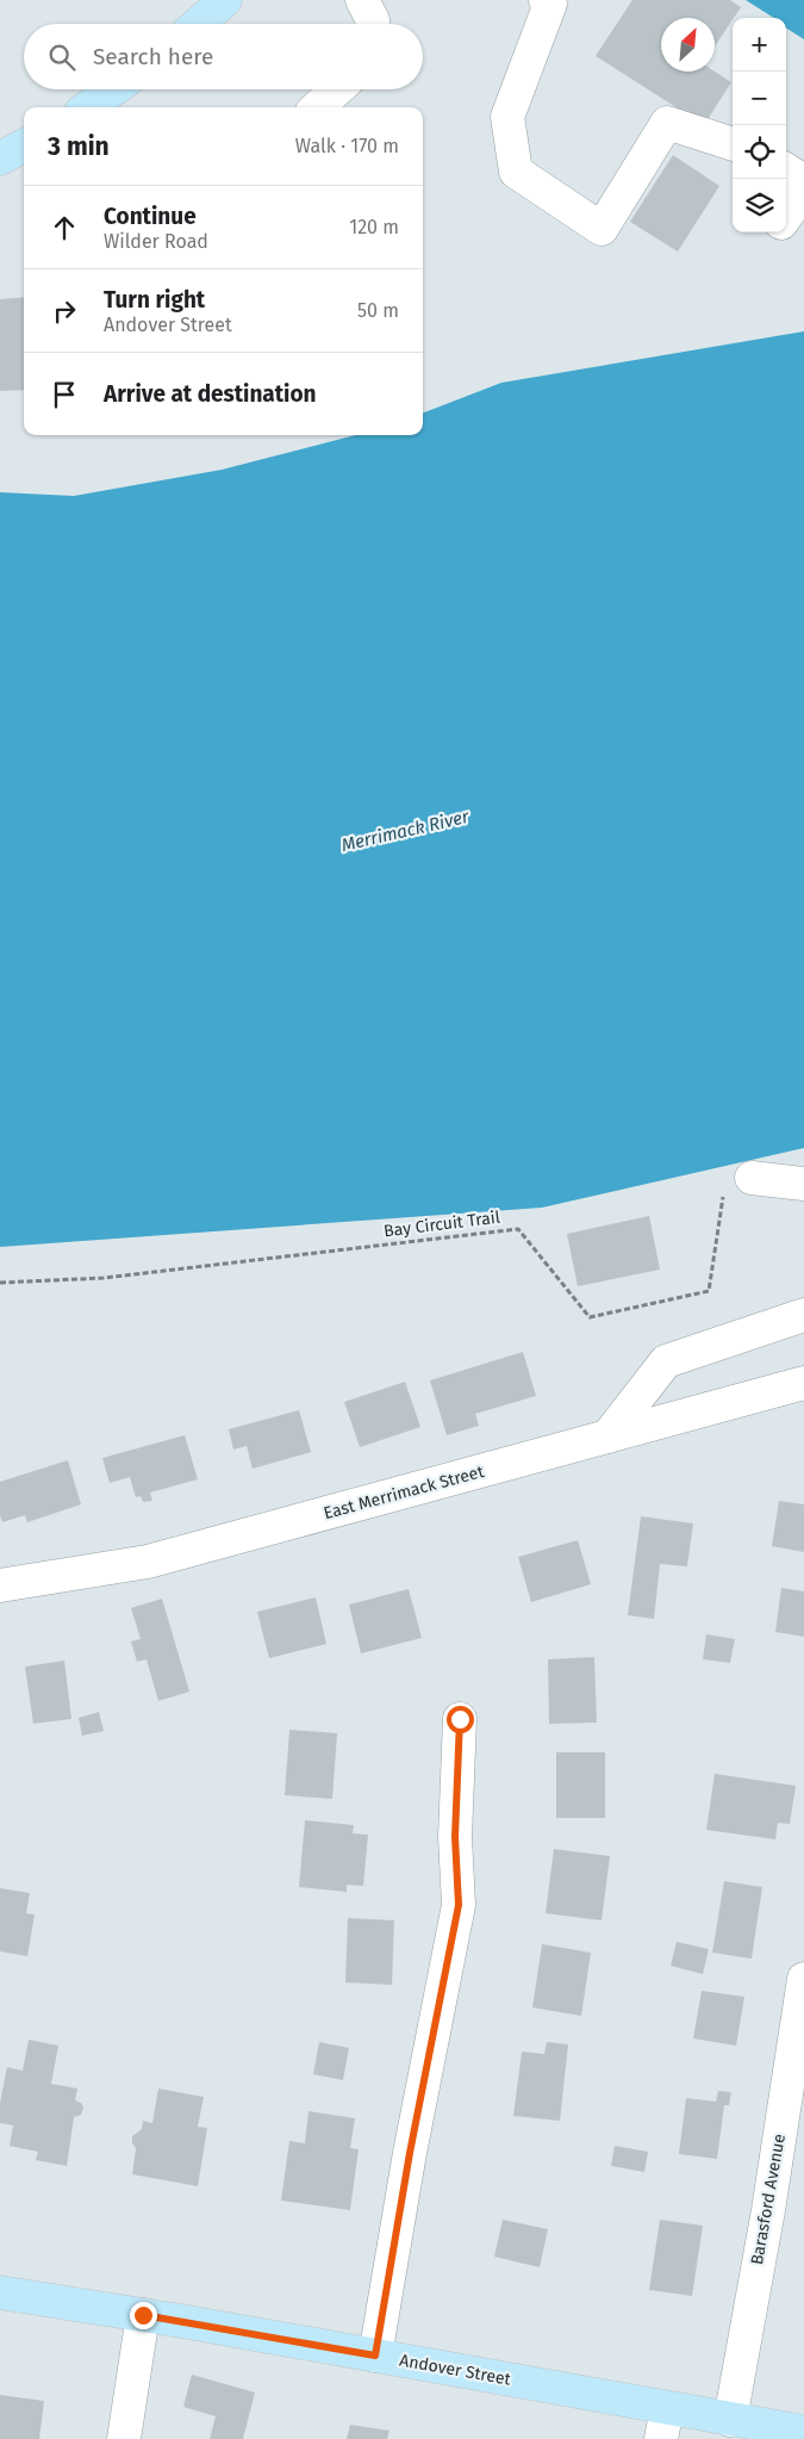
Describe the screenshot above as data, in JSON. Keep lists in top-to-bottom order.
{
  "streets": {
    "main road": ["Andover Street"],
    "street": ["East Merrimack Street", "Barasford Avenue"],
    "path": ["Bay Circuit Trail"]
  },
  "crossings": [
    ["Barasford Avenue", "Andover Street"]
  ],
  "water": ["Merrimack River"],
  "north": "top right",
  "page": {
    "map_buttons": ["+", "−"],
    "search": "Search here",
    "heading": ["3 min", "Walk · 170 m"],
    "list": [
      ["Continue", "Wilder Road", "120 m"],
      ["Turn right", "Andover Street", "50 m"],
      "Arrive at destination"
    ]
  }
}
